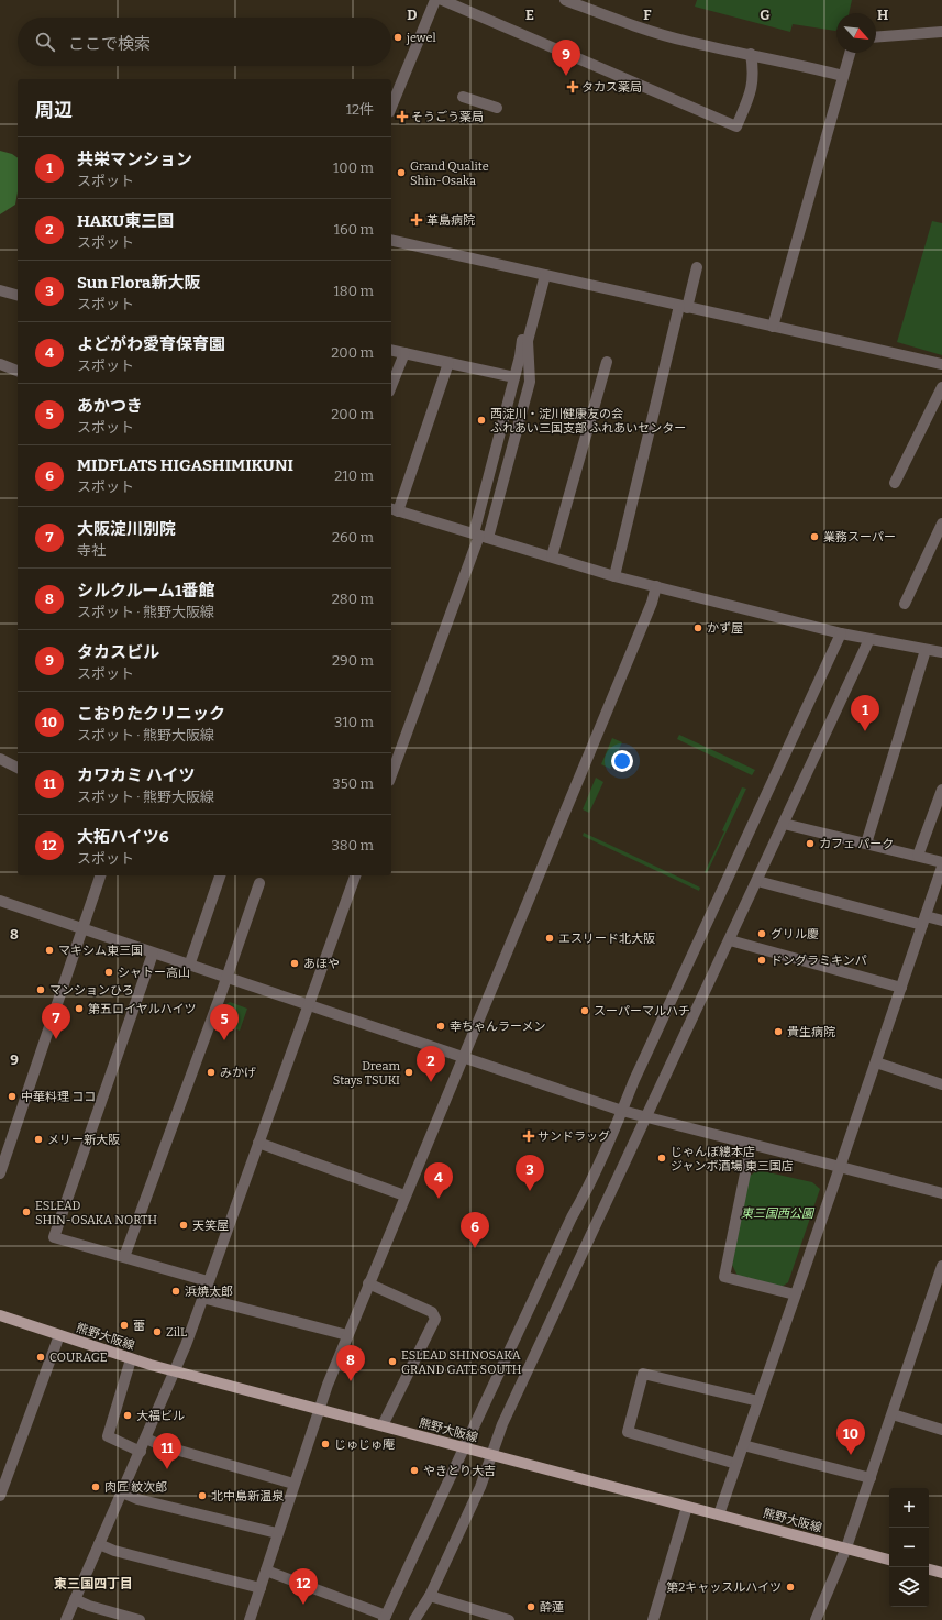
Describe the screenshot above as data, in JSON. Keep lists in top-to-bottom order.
{
  "streets": {
    "main road": ["熊野大阪線"]
  },
  "districts": ["東三国四丁目"],
  "parks": ["東三国西公園"],
  "places": {
    "other": [
      "jewel",
      "Grand Qualite Shin-Osaka",
      "西淀川・淀川健康友の会 ふれあい三国支部 ふれあいセンター",
      "業務スーパー",
      "かず屋",
      "カフェ パーク",
      "グリル慶",
      "エスリード北大阪",
      "マキシム東三国",
      "ドングラミキンパ",
      "あほや",
      "シャトー高山",
      "マンションひろ",
      "第五ロイヤルハイツ",
      "スーパーマルハチ",
      "幸ちゃんラーメン",
      "貴生病院",
      "みかげ",
      "Dream Stays TSUKI",
      "中華料理 ココ",
      "メリー新大阪",
      "じゃんぼ總本店 ジャンボ酒場 東三国店",
      "ESLEAD SHIN-OSAKA NORTH",
      "天笑屋",
      "浜焼太郎",
      "蕾",
      "ZilL",
      "COURAGE",
      "ESLEAD SHINOSAKA GRAND GATE SOUTH",
      "大福ビル",
      "じゅじゅ庵",
      "やきとり大吉",
      "肉匠 紋次郎",
      "北中島新温泉",
      "第2キャッスルハイツ",
      "酔蓮"
    ],
    "health": [
      "タカス薬局",
      "そうごう薬局",
      "革島病院",
      "サンドラッグ"
    ]
  },
  "north": "bottom right",
  "page": {
    "search": "ここで検索",
    "pins": [
      "9",
      "1",
      "7",
      "5",
      "2",
      "3",
      "4",
      "6",
      "8",
      "10",
      "11",
      "12"
    ],
    "heading": ["周辺", "12件"],
    "list": [
      {
        "mark": "1",
        "name": "共栄マンション",
        "note": "スポット",
        "value": "100 m"
      },
      {
        "mark": "2",
        "name": "HAKU東三国",
        "note": "スポット",
        "value": "160 m"
      },
      {
        "mark": "3",
        "name": "Sun Flora新大阪",
        "note": "スポット",
        "value": "180 m"
      },
      {
        "mark": "4",
        "name": "よどがわ愛育保育園",
        "note": "スポット",
        "value": "200 m"
      },
      {
        "mark": "5",
        "name": "あかつき",
        "note": "スポット",
        "value": "200 m"
      },
      {
        "mark": "6",
        "name": "MIDFLATS HIGASHIMIKUNI",
        "note": "スポット",
        "value": "210 m"
      },
      {
        "mark": "7",
        "name": "大阪淀川別院",
        "note": "寺社",
        "value": "260 m"
      },
      {
        "mark": "8",
        "name": "シルクルーム1番館",
        "note": "スポット · 熊野大阪線",
        "value": "280 m"
      },
      {
        "mark": "9",
        "name": "タカスビル",
        "note": "スポット",
        "value": "290 m"
      },
      {
        "mark": "10",
        "name": "こおりたクリニック",
        "note": "スポット · 熊野大阪線",
        "value": "310 m"
      },
      {
        "mark": "11",
        "name": "カワカミ ハイツ",
        "note": "スポット · 熊野大阪線",
        "value": "350 m"
      },
      {
        "mark": "12",
        "name": "大拓ハイツ6",
        "note": "スポット",
        "value": "380 m"
      }
    ],
    "map_buttons": ["+", "−"]
  },
  "grid": {
    "columns": [
      "D",
      "E",
      "F",
      "G",
      "H"
    ],
    "rows": ["8", "9"]
  }
}
